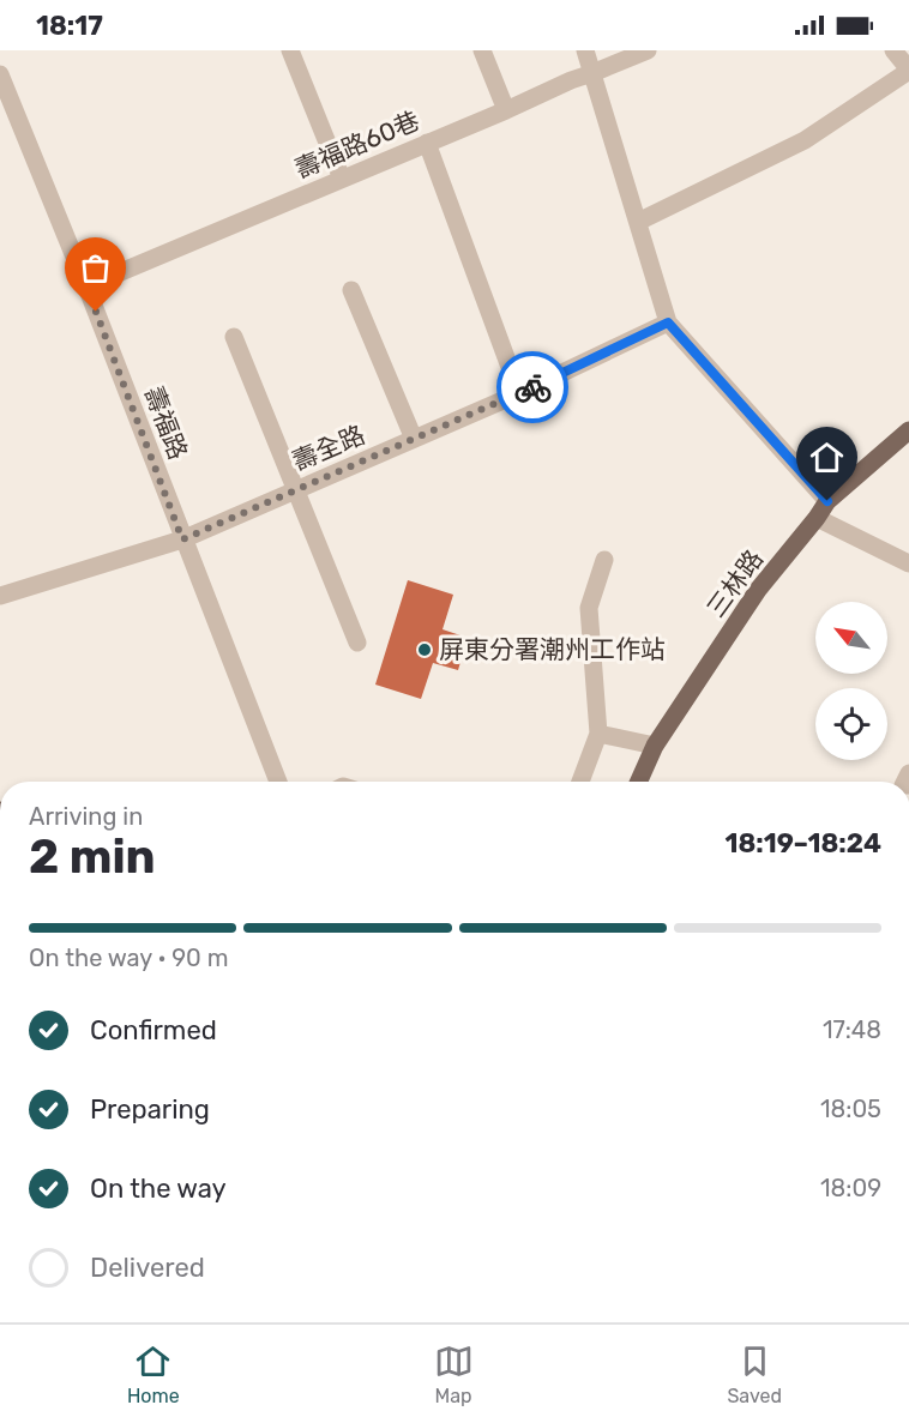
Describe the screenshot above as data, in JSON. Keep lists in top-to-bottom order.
{
  "streets": {
    "main road": ["三林路"],
    "street": ["壽福路60巷", "壽福路", "壽全路"]
  },
  "crossings": [
    ["壽福路60巷", "壽福路"],
    ["壽福路", "壽全路"]
  ],
  "places": ["屏東分署潮州工作站"],
  "north": "top left",
  "page": {
    "status": "18:17",
    "heading": ["2 min", "Arriving in", "18:19–18:24"],
    "bar": "On the way · 90 m",
    "list": [
      ["Confirmed", "17:48"],
      ["Preparing", "18:05"],
      ["On the way", "18:09"],
      "Delivered"
    ],
    "tabs": ["Home", "Map", "Saved"]
  }
}
